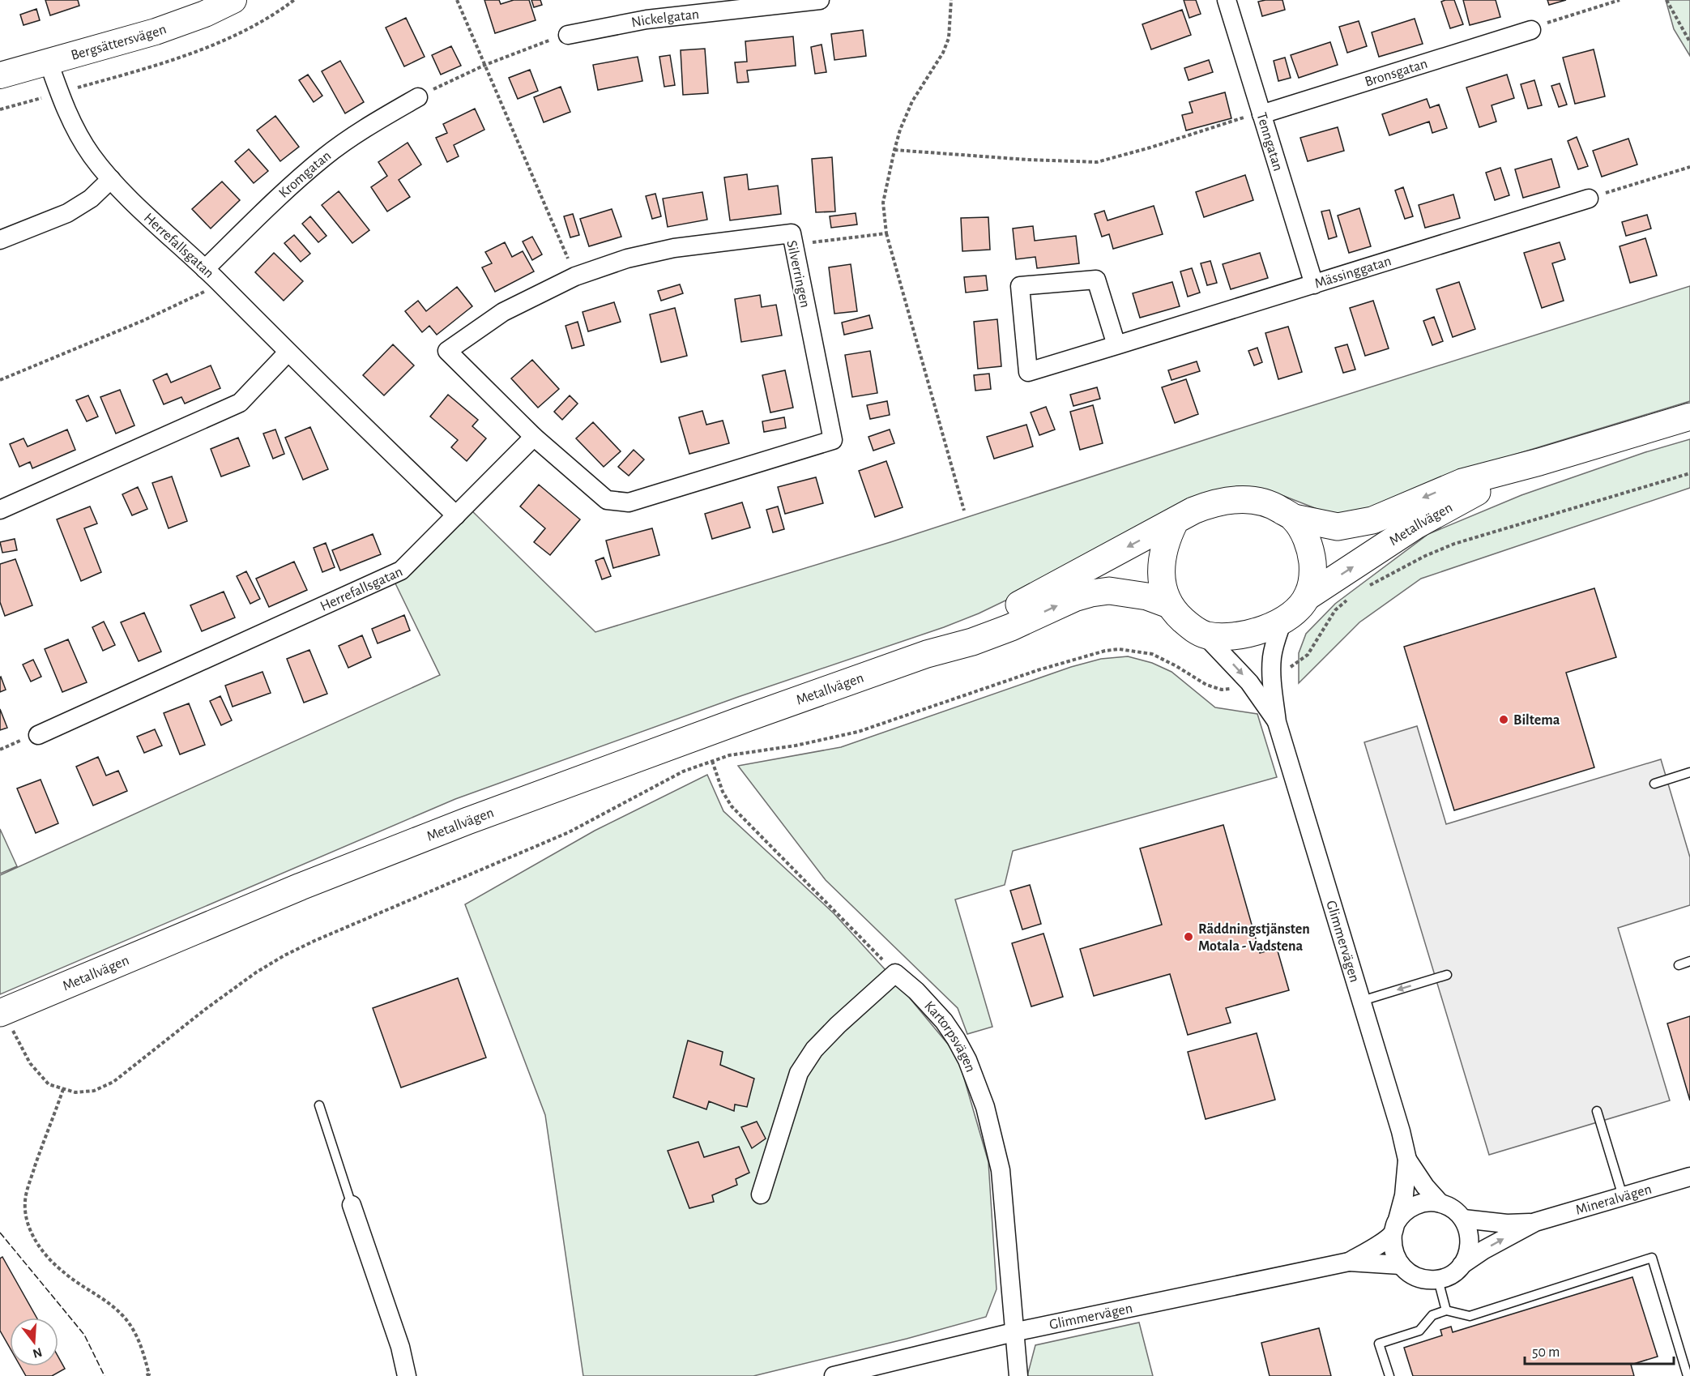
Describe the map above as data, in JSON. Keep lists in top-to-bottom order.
{
  "streets": {
    "main road": ["Metallvägen"],
    "street": [
      "Nickelgatan",
      "Bergsättersvägen",
      "Bronsgatan",
      "Tenngatan",
      "Kromgatan",
      "Herrefallsgatan",
      "Mässinggatan",
      "Silverringen",
      "Glimmervägen",
      "Kartorpsvägen",
      "Mineralvägen"
    ]
  },
  "crossings": [
    ["Bergsättersvägen", "Herrefallsgatan"],
    ["Bronsgatan", "Tenngatan"],
    ["Tenngatan", "Mässinggatan"],
    ["Kromgatan", "Herrefallsgatan"],
    ["Metallvägen", "Glimmervägen"],
    ["Glimmervägen", "Kartorpsvägen"],
    ["Glimmervägen", "Mineralvägen"]
  ],
  "places": ["Biltema", "Räddningstjänsten Motala - Vadstena"],
  "scale_bar": "50 m",
  "north": "bottom"
}
